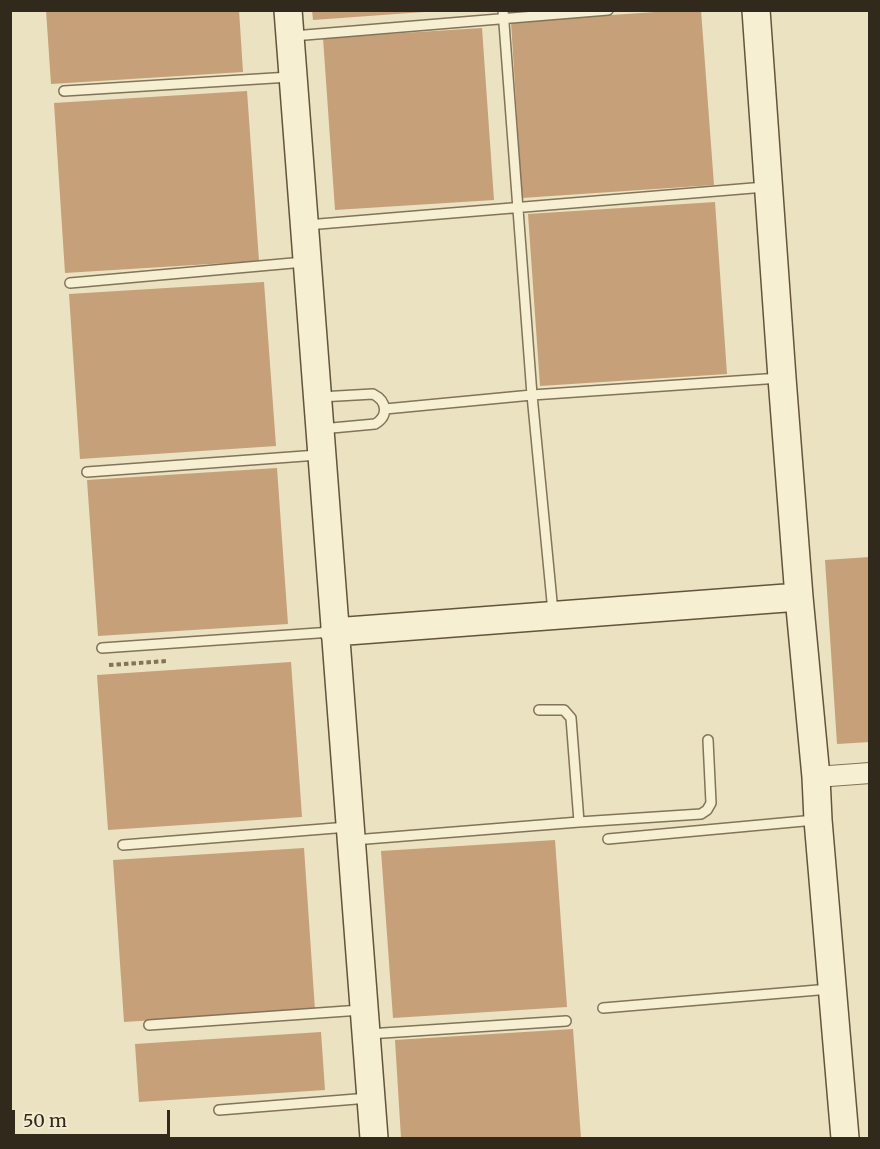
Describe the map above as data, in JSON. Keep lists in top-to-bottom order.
{
  "scale_bar": "50 m"
}
